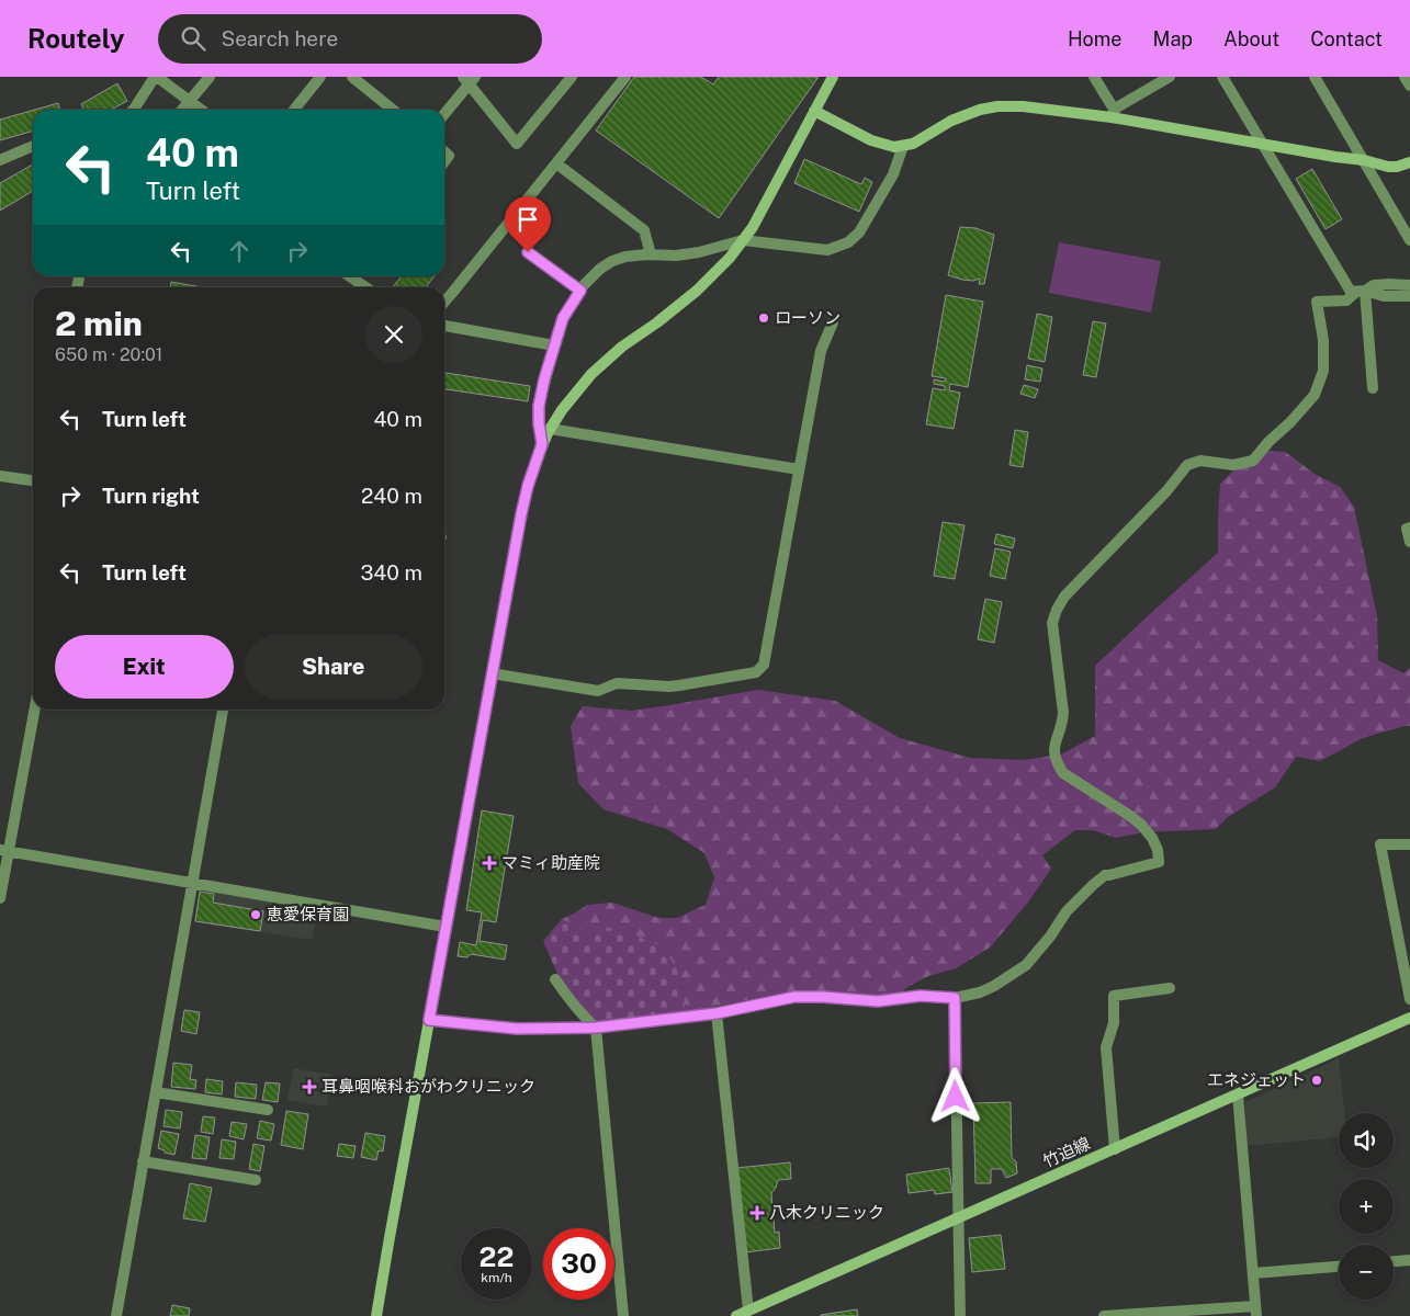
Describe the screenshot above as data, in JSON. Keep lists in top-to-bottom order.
{
  "streets": {
    "street": ["竹迫線"]
  },
  "places": {
    "other": ["ローソン", "恵愛保育園", "エネジェット"],
    "health": ["マミィ助産院", "耳鼻咽喉科おがわクリニック", "八木クリニック"]
  },
  "page": {
    "header": "Routely",
    "search": "Search here",
    "nav": [
      "Home",
      "Map",
      "About",
      "Contact"
    ],
    "turn": ["40 m", "Turn left"],
    "heading": ["2 min", "650 m · 20:01"],
    "list": [
      {
        "name": "Turn left",
        "value": "40 m"
      },
      {
        "name": "Turn right",
        "value": "240 m"
      },
      {
        "name": "Turn left",
        "value": "340 m"
      }
    ],
    "buttons": ["Exit", "Share"],
    "map_buttons": ["+", "−"],
    "speed": "22 km/h",
    "limit": "30"
  }
}
